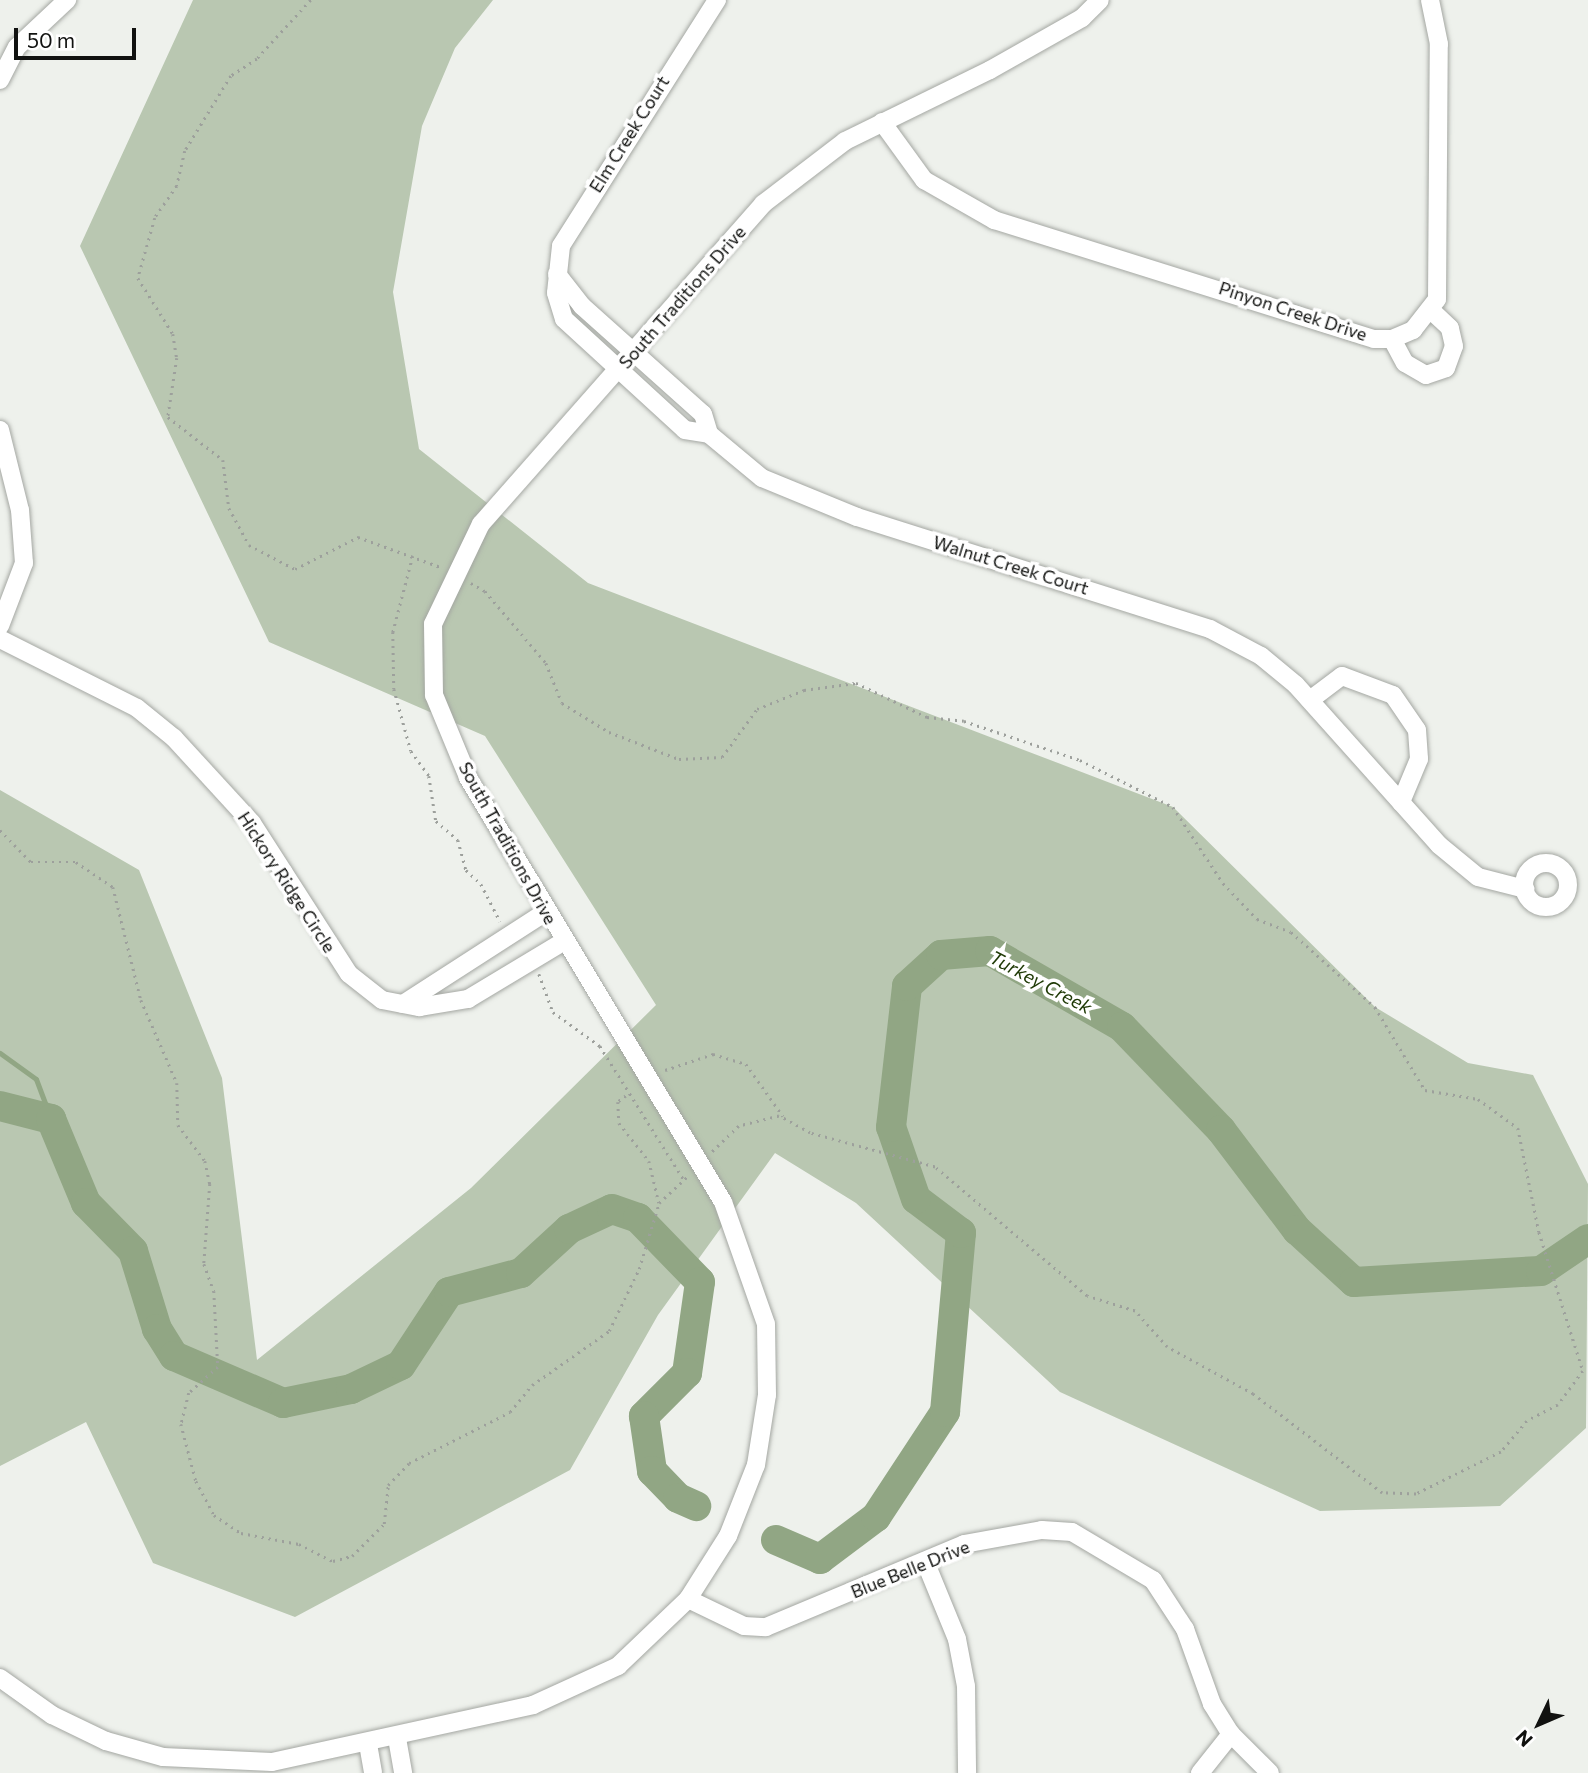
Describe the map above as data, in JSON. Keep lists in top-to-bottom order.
{
  "streets": {
    "street": [
      "Elm Creek Court",
      "South Traditions Drive",
      "Pinyon Creek Drive",
      "Walnut Creek Court",
      "Hickory Ridge Circle",
      "Blue Belle Drive"
    ]
  },
  "crossings": [
    ["Elm Creek Court", "South Traditions Drive"],
    ["Elm Creek Court", "Walnut Creek Court"],
    ["South Traditions Drive", "Pinyon Creek Drive"],
    ["South Traditions Drive", "Walnut Creek Court"],
    ["South Traditions Drive", "Hickory Ridge Circle"],
    ["South Traditions Drive", "Blue Belle Drive"]
  ],
  "water": ["Turkey Creek"],
  "scale_bar": "50 m",
  "north": "bottom left"
}
